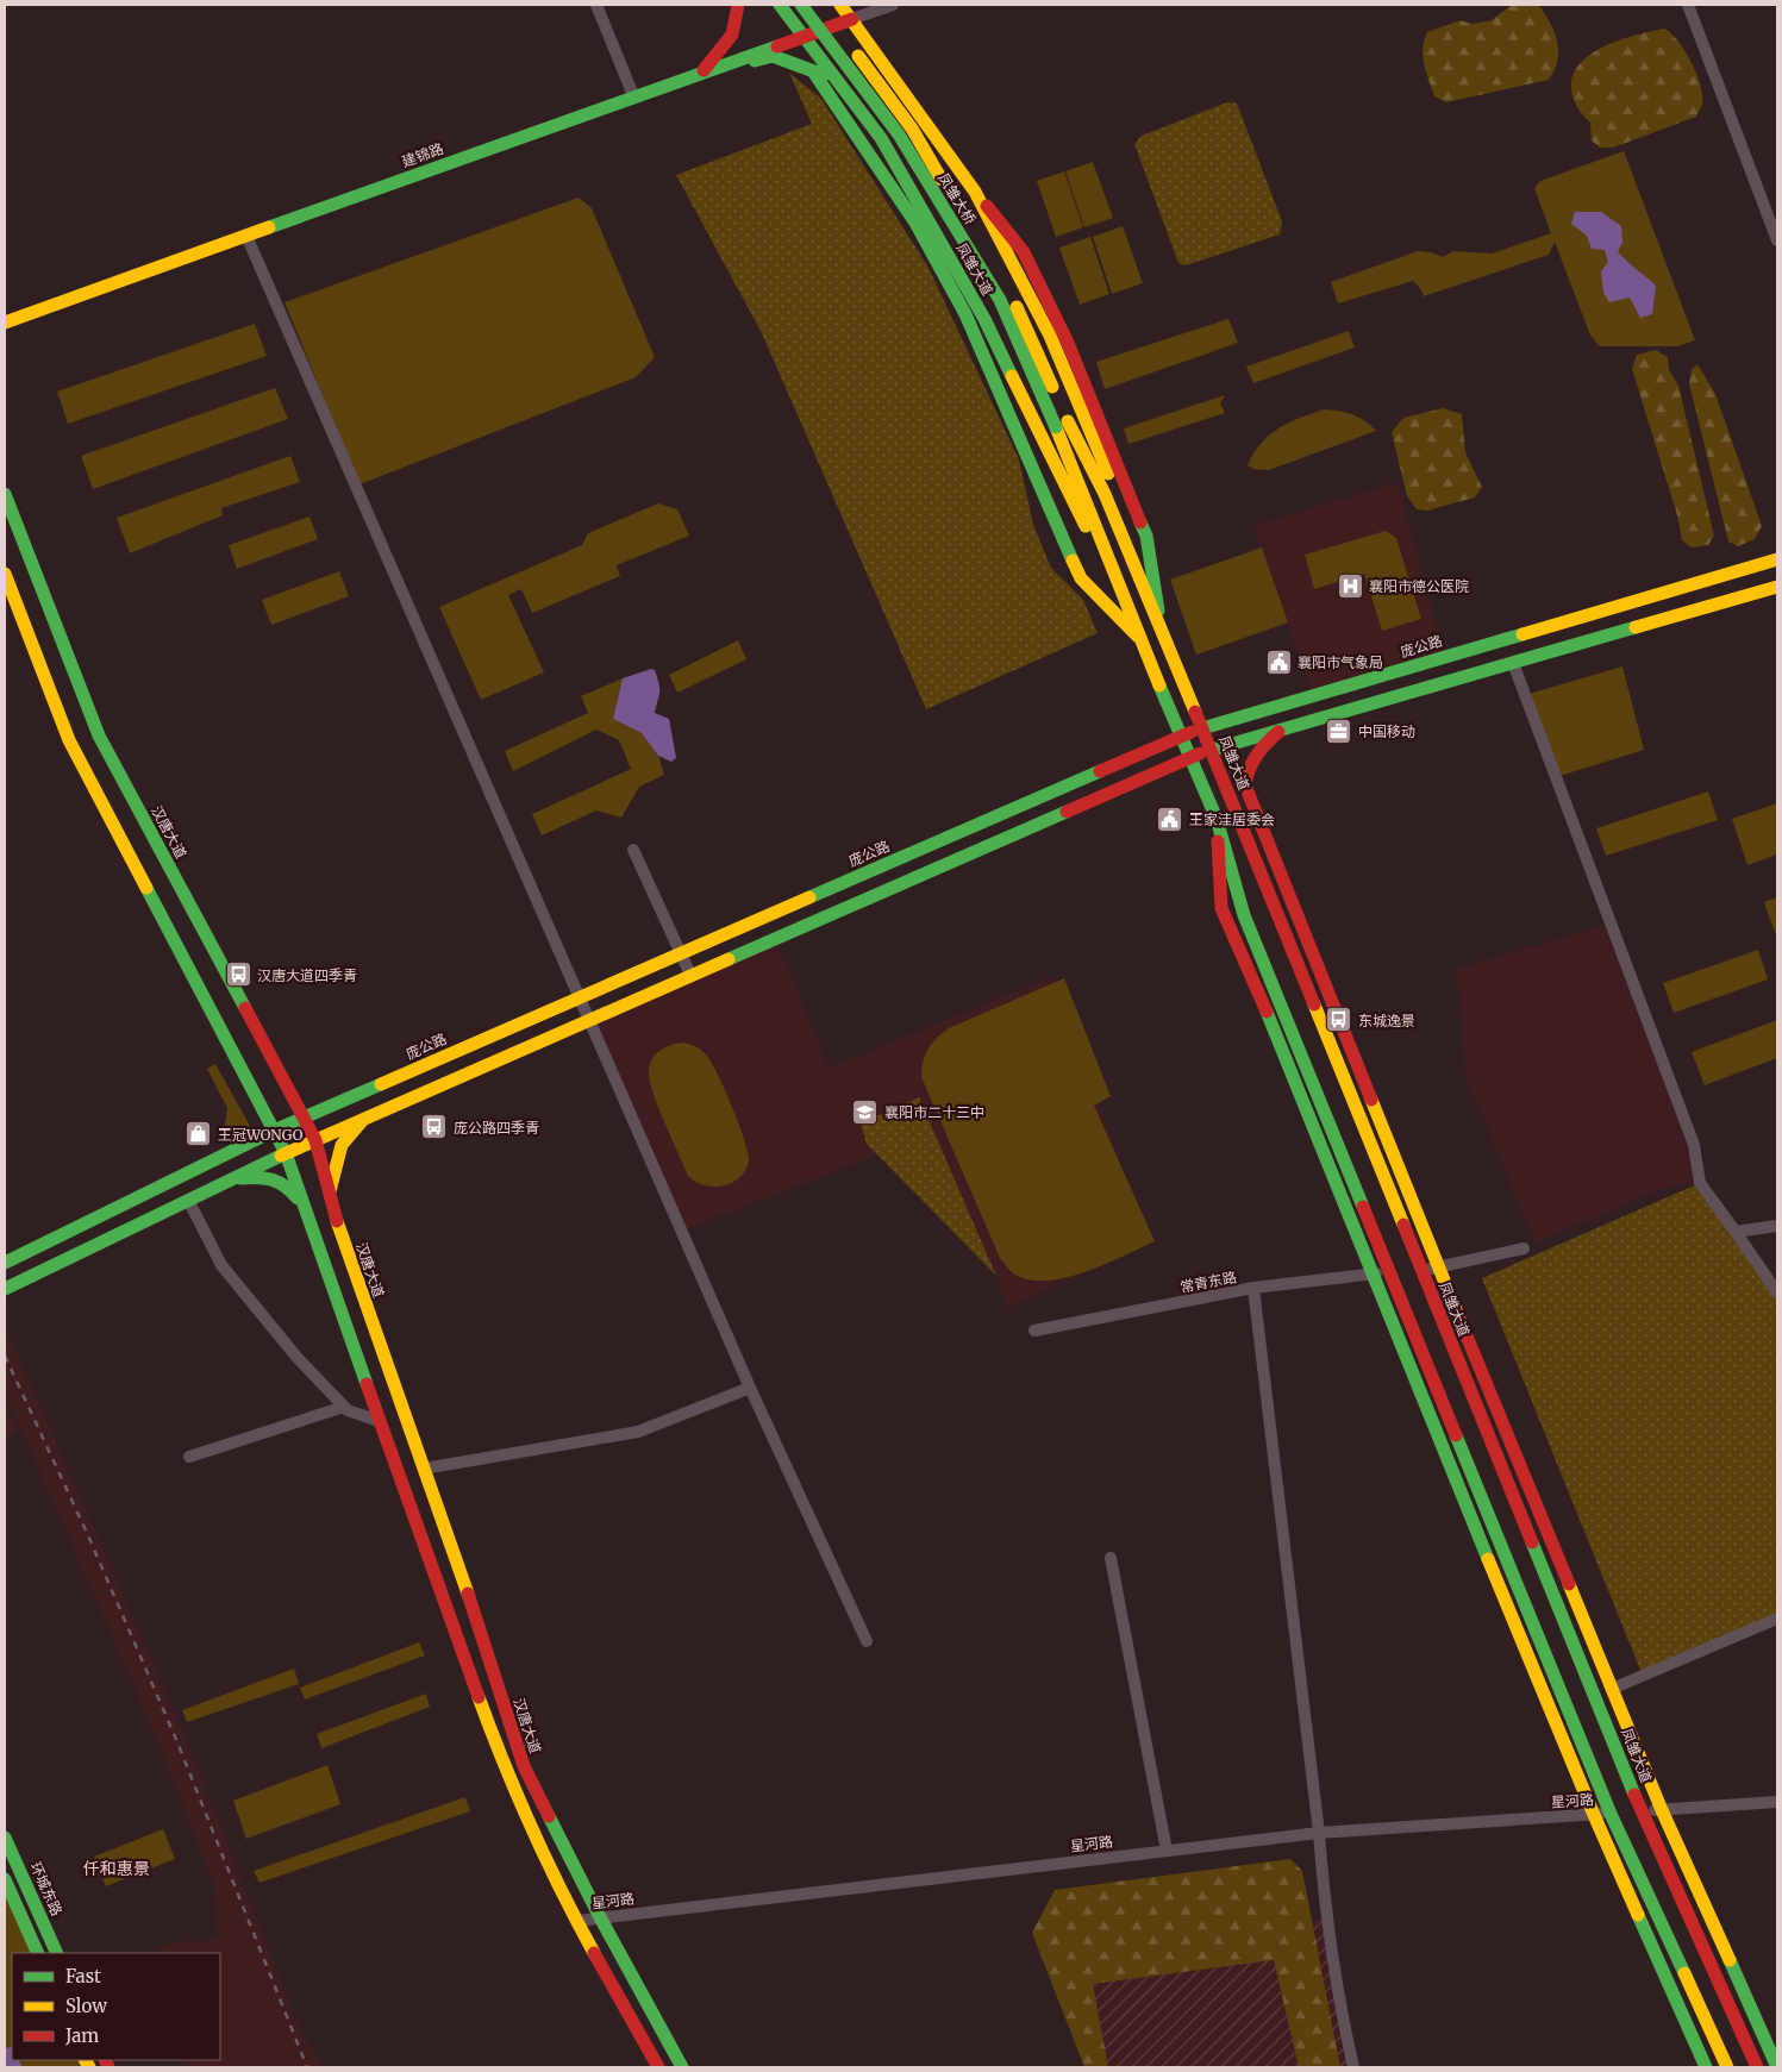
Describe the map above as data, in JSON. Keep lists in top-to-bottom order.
{
  "streets": {
    "main road": [
      "建锦路",
      "凤雏大桥",
      "凤雏大道",
      "庞公路",
      "汉唐大道",
      "环城东路"
    ],
    "street": ["常青东路", "星河路"]
  },
  "crossings": [
    ["建锦路", "凤雏大道"],
    ["凤雏大桥", "凤雏大道"],
    ["凤雏大道", "庞公路"],
    ["凤雏大道", "常青东路"],
    ["凤雏大道", "星河路"],
    ["庞公路", "汉唐大道"],
    ["汉唐大道", "星河路"]
  ],
  "districts": ["仟和惠景"],
  "places": {
    "hospital": ["襄阳市德公医院"],
    "public building": ["襄阳市气象局", "王家洼居委会"],
    "office": ["中国移动"],
    "bus stop": ["汉唐大道四季青", "东城逸景", "庞公路四季青"],
    "school or university": ["襄阳市二十三中"],
    "shop": ["王冠WONGO"]
  },
  "legend": ["Fast", "Slow", "Jam"]
}
